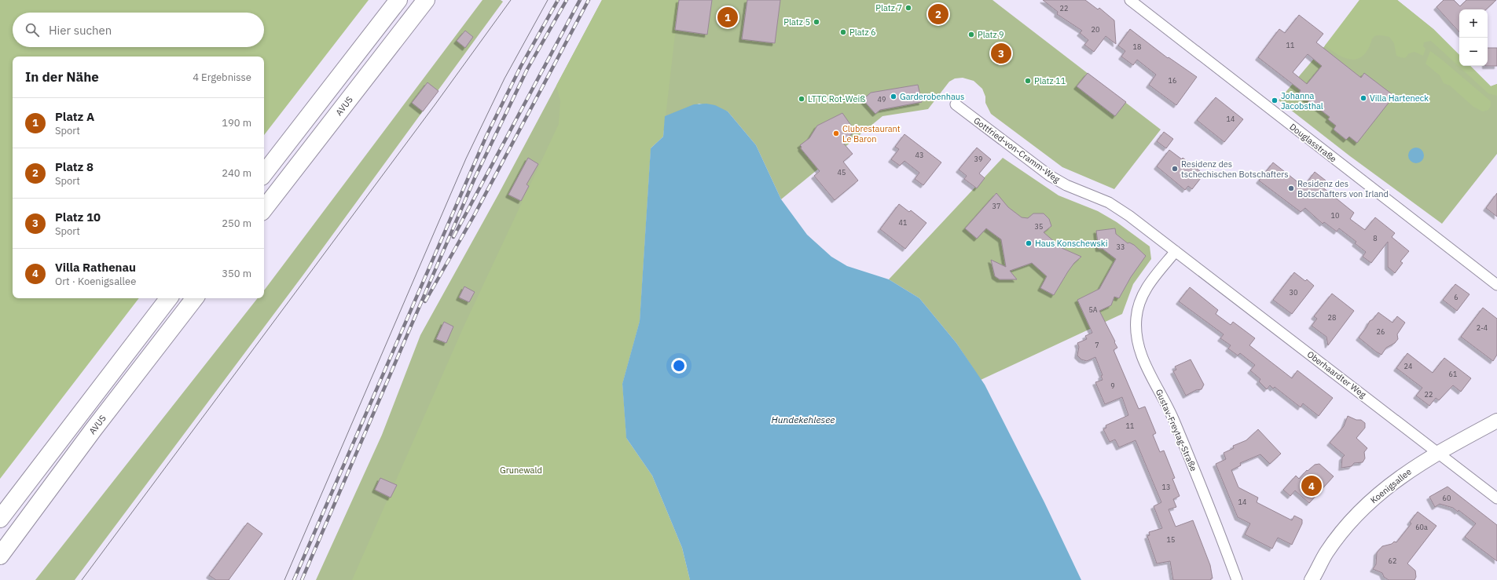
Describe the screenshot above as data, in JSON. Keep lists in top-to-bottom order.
{
  "streets": {
    "highway": ["AVUS"],
    "main road": ["Koenigsallee"],
    "street": [
      "Douglasstraße",
      "Gottfried-von-Cramm-Weg",
      "Oberhaardter Weg",
      "Gustav-Freytag-Straße"
    ]
  },
  "crossings": [
    ["Gottfried-von-Cramm-Weg", "Oberhaardter Weg"],
    ["Gottfried-von-Cramm-Weg", "Gustav-Freytag-Straße"],
    ["Oberhaardter Weg", "Gustav-Freytag-Straße"],
    ["Oberhaardter Weg", "Koenigsallee"]
  ],
  "water": ["Hundekehlesee"],
  "parks": ["Grunewald"],
  "places": [
    "Platz 7",
    "Platz 5",
    "Platz 6",
    "Platz 9",
    "Platz 11",
    "Garderobenhaus",
    "Villa Harteneck",
    "LTTC Rot-Weiß",
    "Johanna Jacobsthal",
    "Clubrestaurant Le Baron",
    "Residenz des tschechischen Botschafters",
    "Residenz des Botschafters von Irland",
    "Haus Konschewski"
  ],
  "house_numbers": [
    "22",
    "20",
    "11",
    "18",
    "16",
    "49",
    "14",
    "43",
    "39",
    "45",
    "37",
    "10",
    "41",
    "35",
    "8",
    "33",
    "30",
    "6",
    "5A",
    "28",
    "2-4",
    "26",
    "7",
    "24",
    "61",
    "9",
    "22",
    "11",
    "13",
    "60",
    "14",
    "60a",
    "15",
    "62"
  ],
  "page": {
    "pins": [
      "2",
      "1",
      "3",
      "4"
    ],
    "map_buttons": ["+", "−"],
    "search": "Hier suchen",
    "heading": ["In der Nähe", "4 Ergebnisse"],
    "list": [
      {
        "mark": "1",
        "name": "Platz A",
        "note": "Sport",
        "value": "190 m"
      },
      {
        "mark": "2",
        "name": "Platz 8",
        "note": "Sport",
        "value": "240 m"
      },
      {
        "mark": "3",
        "name": "Platz 10",
        "note": "Sport",
        "value": "250 m"
      },
      {
        "mark": "4",
        "name": "Villa Rathenau",
        "note": "Ort · Koenigsallee",
        "value": "350 m"
      }
    ]
  }
}
